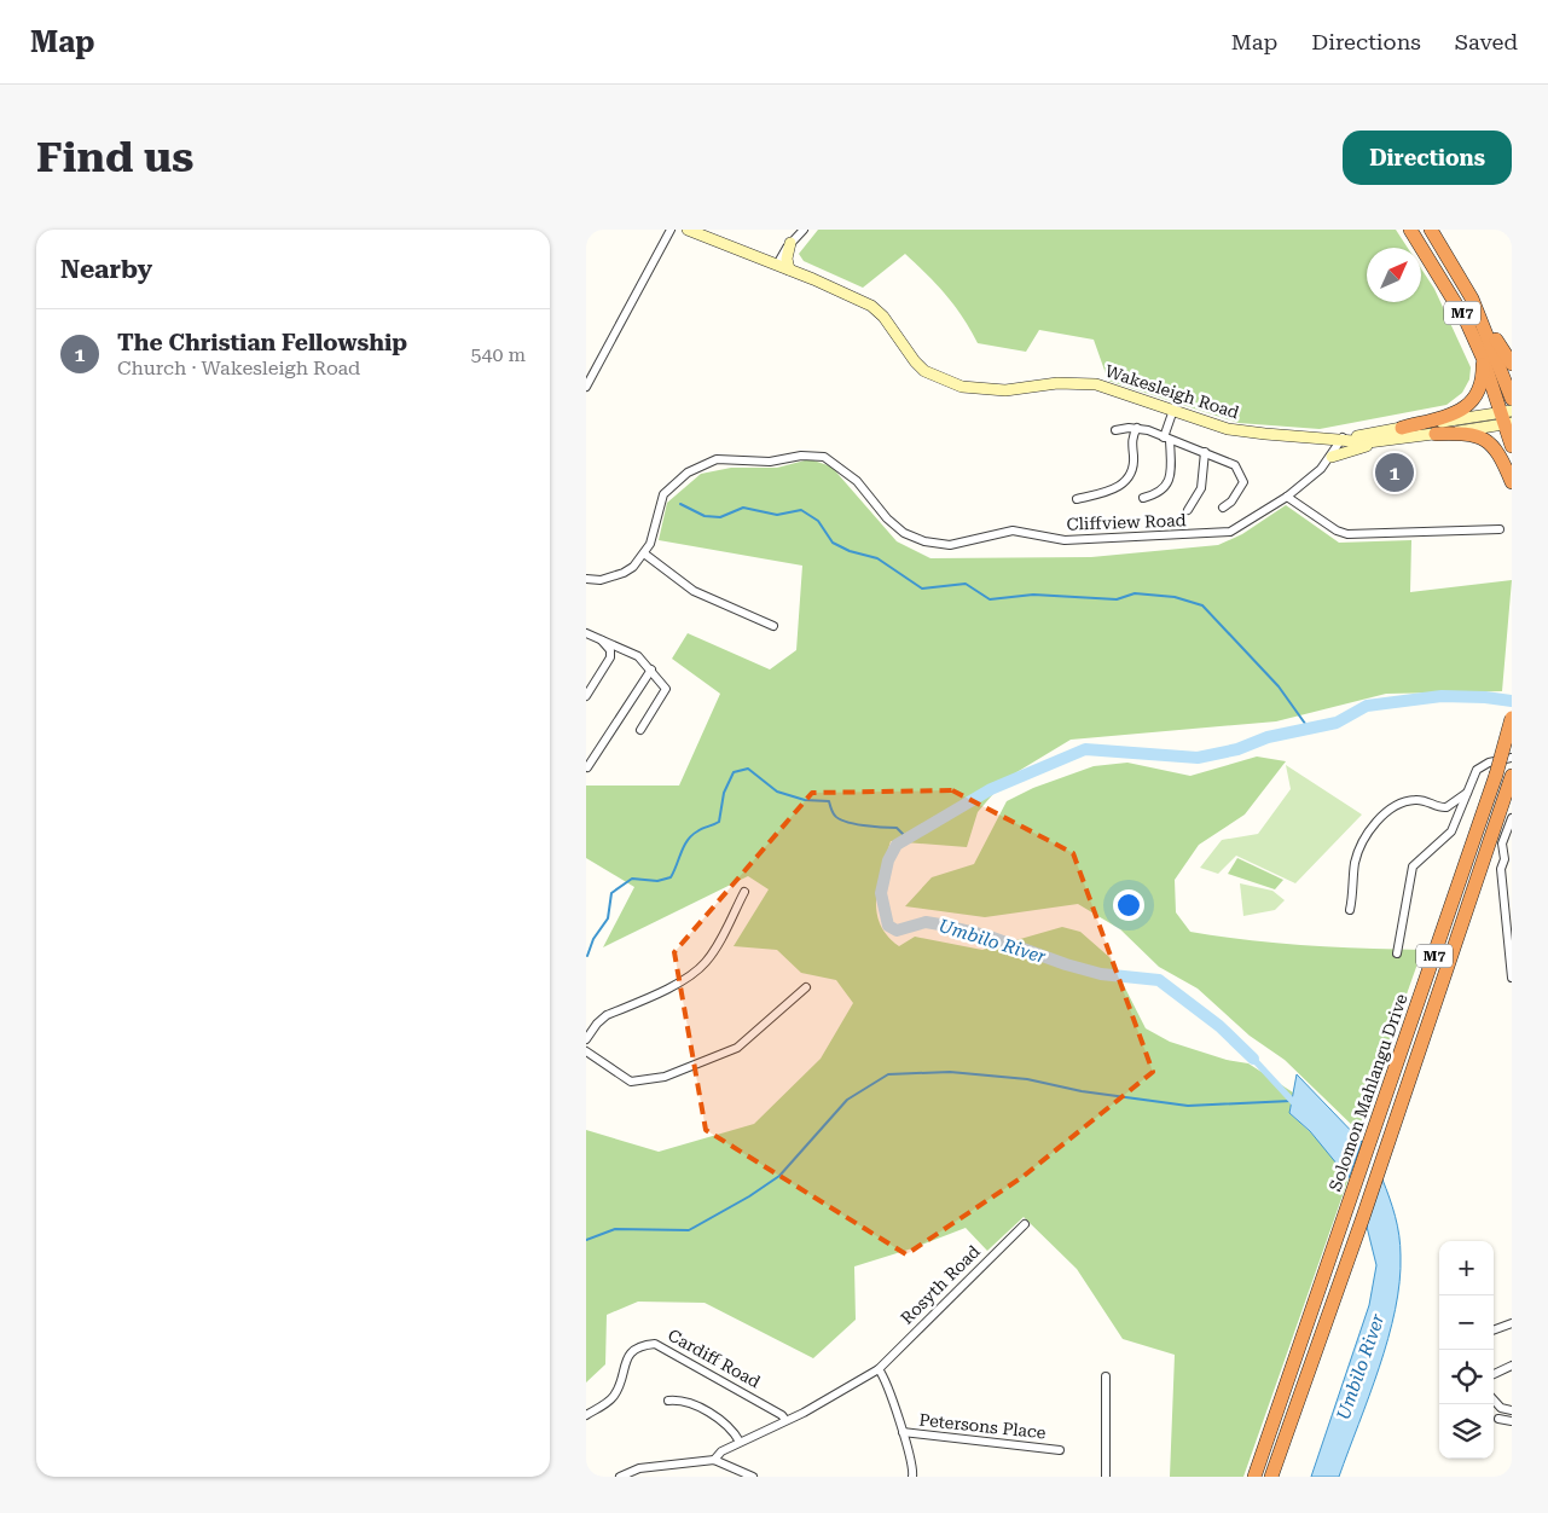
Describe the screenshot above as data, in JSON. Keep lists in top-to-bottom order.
{
  "streets": {
    "highway": ["M7", "Solomon Mahlangu Drive"],
    "main road": ["Wakesleigh Road"],
    "street": [
      "Cliffview Road",
      "Rosyth Road",
      "Cardiff Road",
      "Petersons Place"
    ]
  },
  "crossings": [
    ["M7", "Wakesleigh Road"],
    ["Wakesleigh Road", "Cliffview Road"]
  ],
  "water": ["Umbilo River"],
  "north": "top right",
  "page": {
    "header": "Map",
    "nav": ["Map", "Directions", "Saved"],
    "buttons": "Directions",
    "title": "Find us",
    "heading": "Nearby",
    "list": [
      {
        "mark": "1",
        "name": "The Christian Fellowship",
        "note": "Church · Wakesleigh Road",
        "value": "540 m"
      }
    ],
    "pins": "1",
    "map_buttons": ["+", "−"]
  }
}
